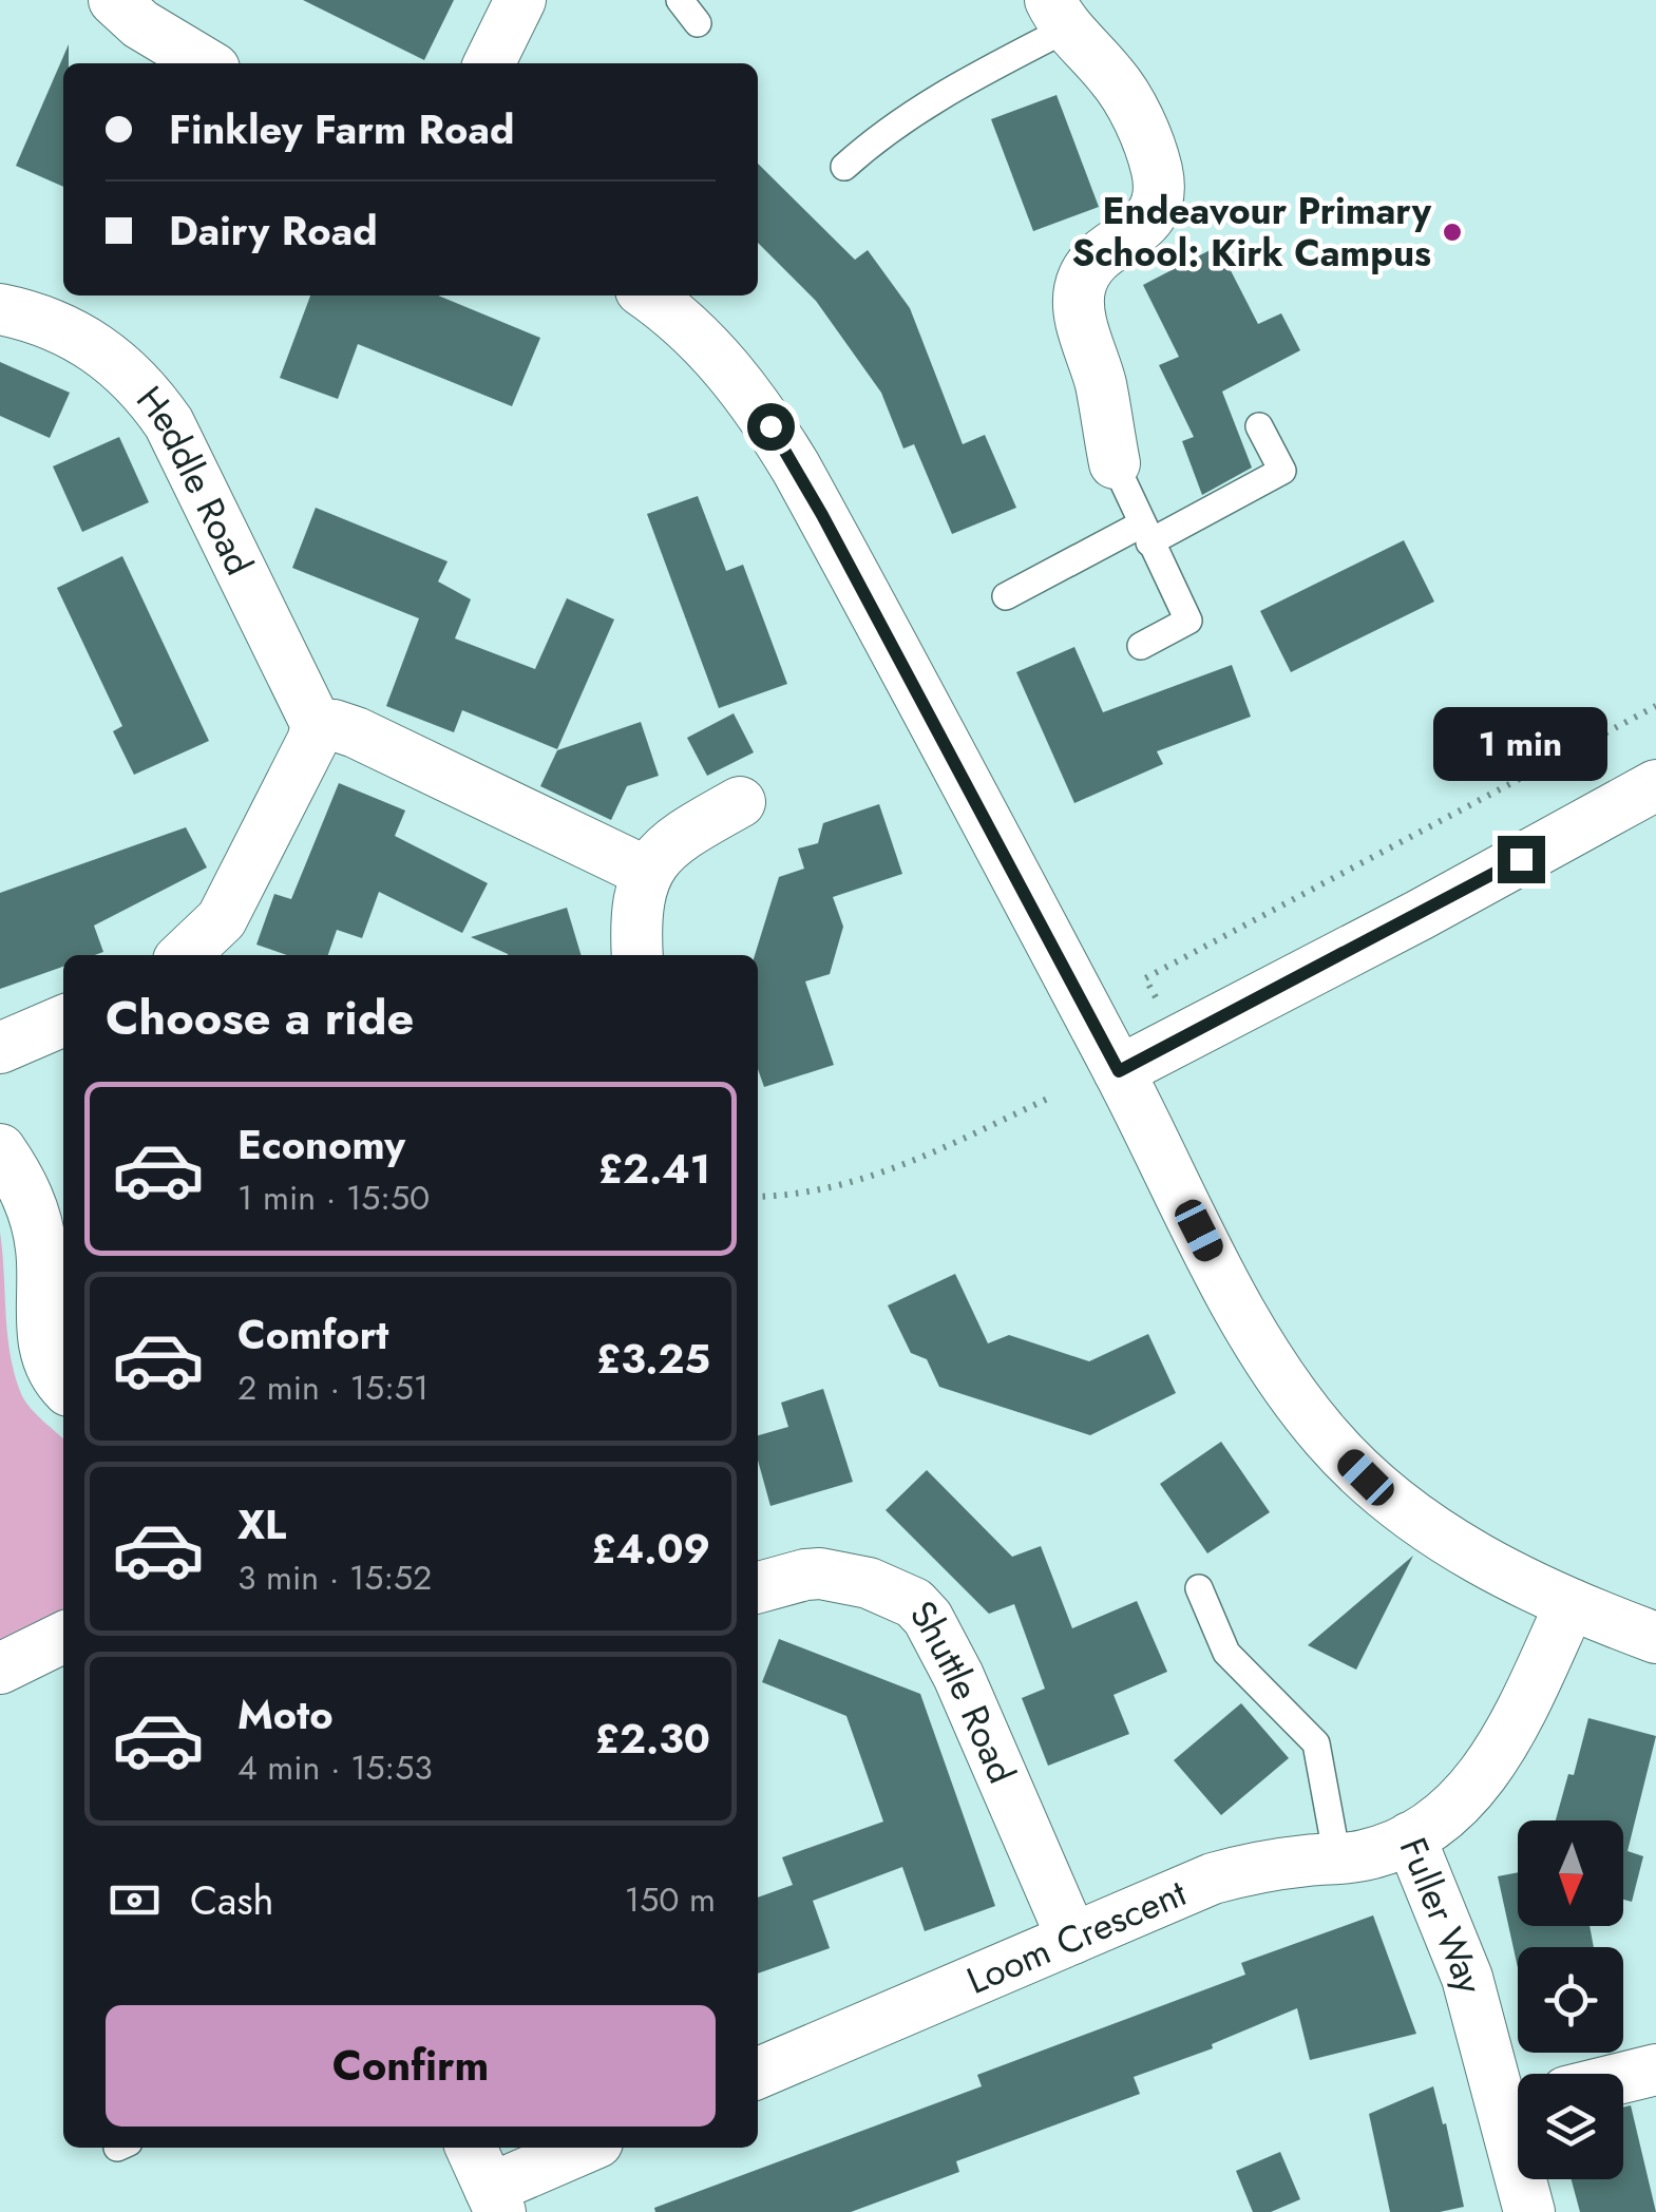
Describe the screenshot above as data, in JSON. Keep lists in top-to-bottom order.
{
  "streets": {
    "street": [
      "Heddle Road",
      "Shuttle Road",
      "Fuller Way",
      "Loom Crescent"
    ]
  },
  "crossings": [
    ["Shuttle Road", "Loom Crescent"],
    ["Fuller Way", "Loom Crescent"]
  ],
  "places": ["Endeavour Primary School: Kirk Campus"],
  "north": "bottom",
  "page": {
    "banner": ["Finkley Farm Road", "Dairy Road"],
    "bubble": "1 min",
    "heading": "Choose a ride",
    "list": [
      {
        "name": "Economy",
        "note": "1 min · 15:50",
        "value": "£2.41"
      },
      {
        "name": "Comfort",
        "note": "2 min · 15:51",
        "value": "£3.25"
      },
      {
        "name": "XL",
        "note": "3 min · 15:52",
        "value": "£4.09"
      },
      {
        "name": "Moto",
        "note": "4 min · 15:53",
        "value": "£2.30"
      }
    ],
    "pay": ["Cash", "150 m"],
    "buttons": "Confirm"
  }
}
